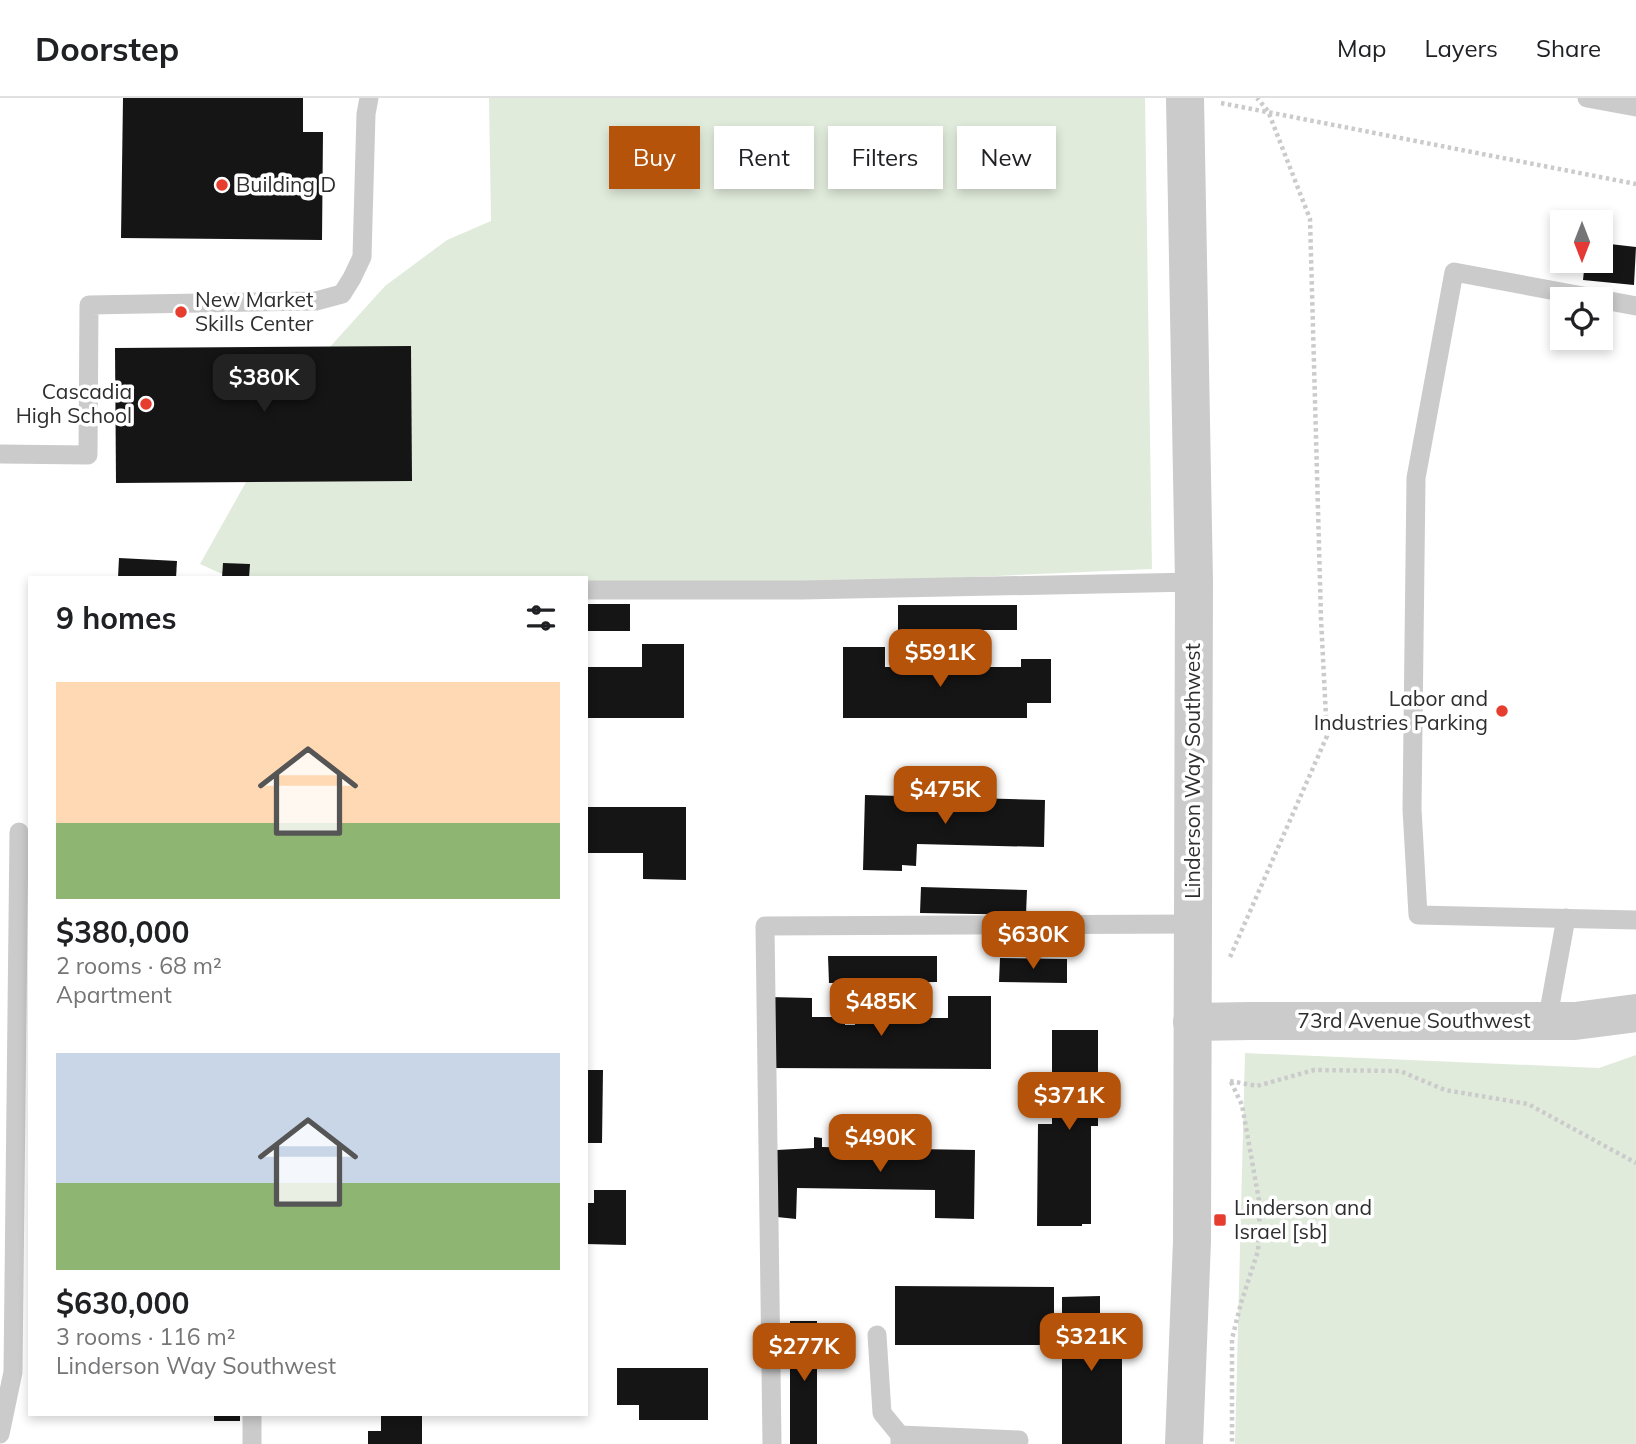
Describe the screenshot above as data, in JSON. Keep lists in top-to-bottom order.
{
  "streets": {
    "street": ["Linderson Way Southwest", "73rd Avenue Southwest"]
  },
  "crossings": [
    ["Linderson Way Southwest", "73rd Avenue Southwest"]
  ],
  "places": {
    "other": [
      "Building D",
      "New Market Skills Center",
      "Cascadia High School",
      "Labor and Industries Parking"
    ],
    "transit": ["Linderson and Israel [sb]"]
  },
  "north": "bottom",
  "page": {
    "header": "Doorstep",
    "nav": ["Map", "Layers", "Share"],
    "chip": [
      "Buy",
      "Rent",
      "Filters",
      "New"
    ],
    "price": [
      "$380K",
      "$591K",
      "$475K",
      "$630K",
      "$485K",
      "$371K",
      "$490K",
      "$321K",
      "$277K"
    ],
    "heading": "9 homes",
    "list": [
      {
        "name": "$380,000",
        "note": "2 rooms · 68 m² · Apartment"
      },
      {
        "name": "$630,000",
        "note": "3 rooms · 116 m² · Linderson Way Southwest"
      }
    ]
  }
}
